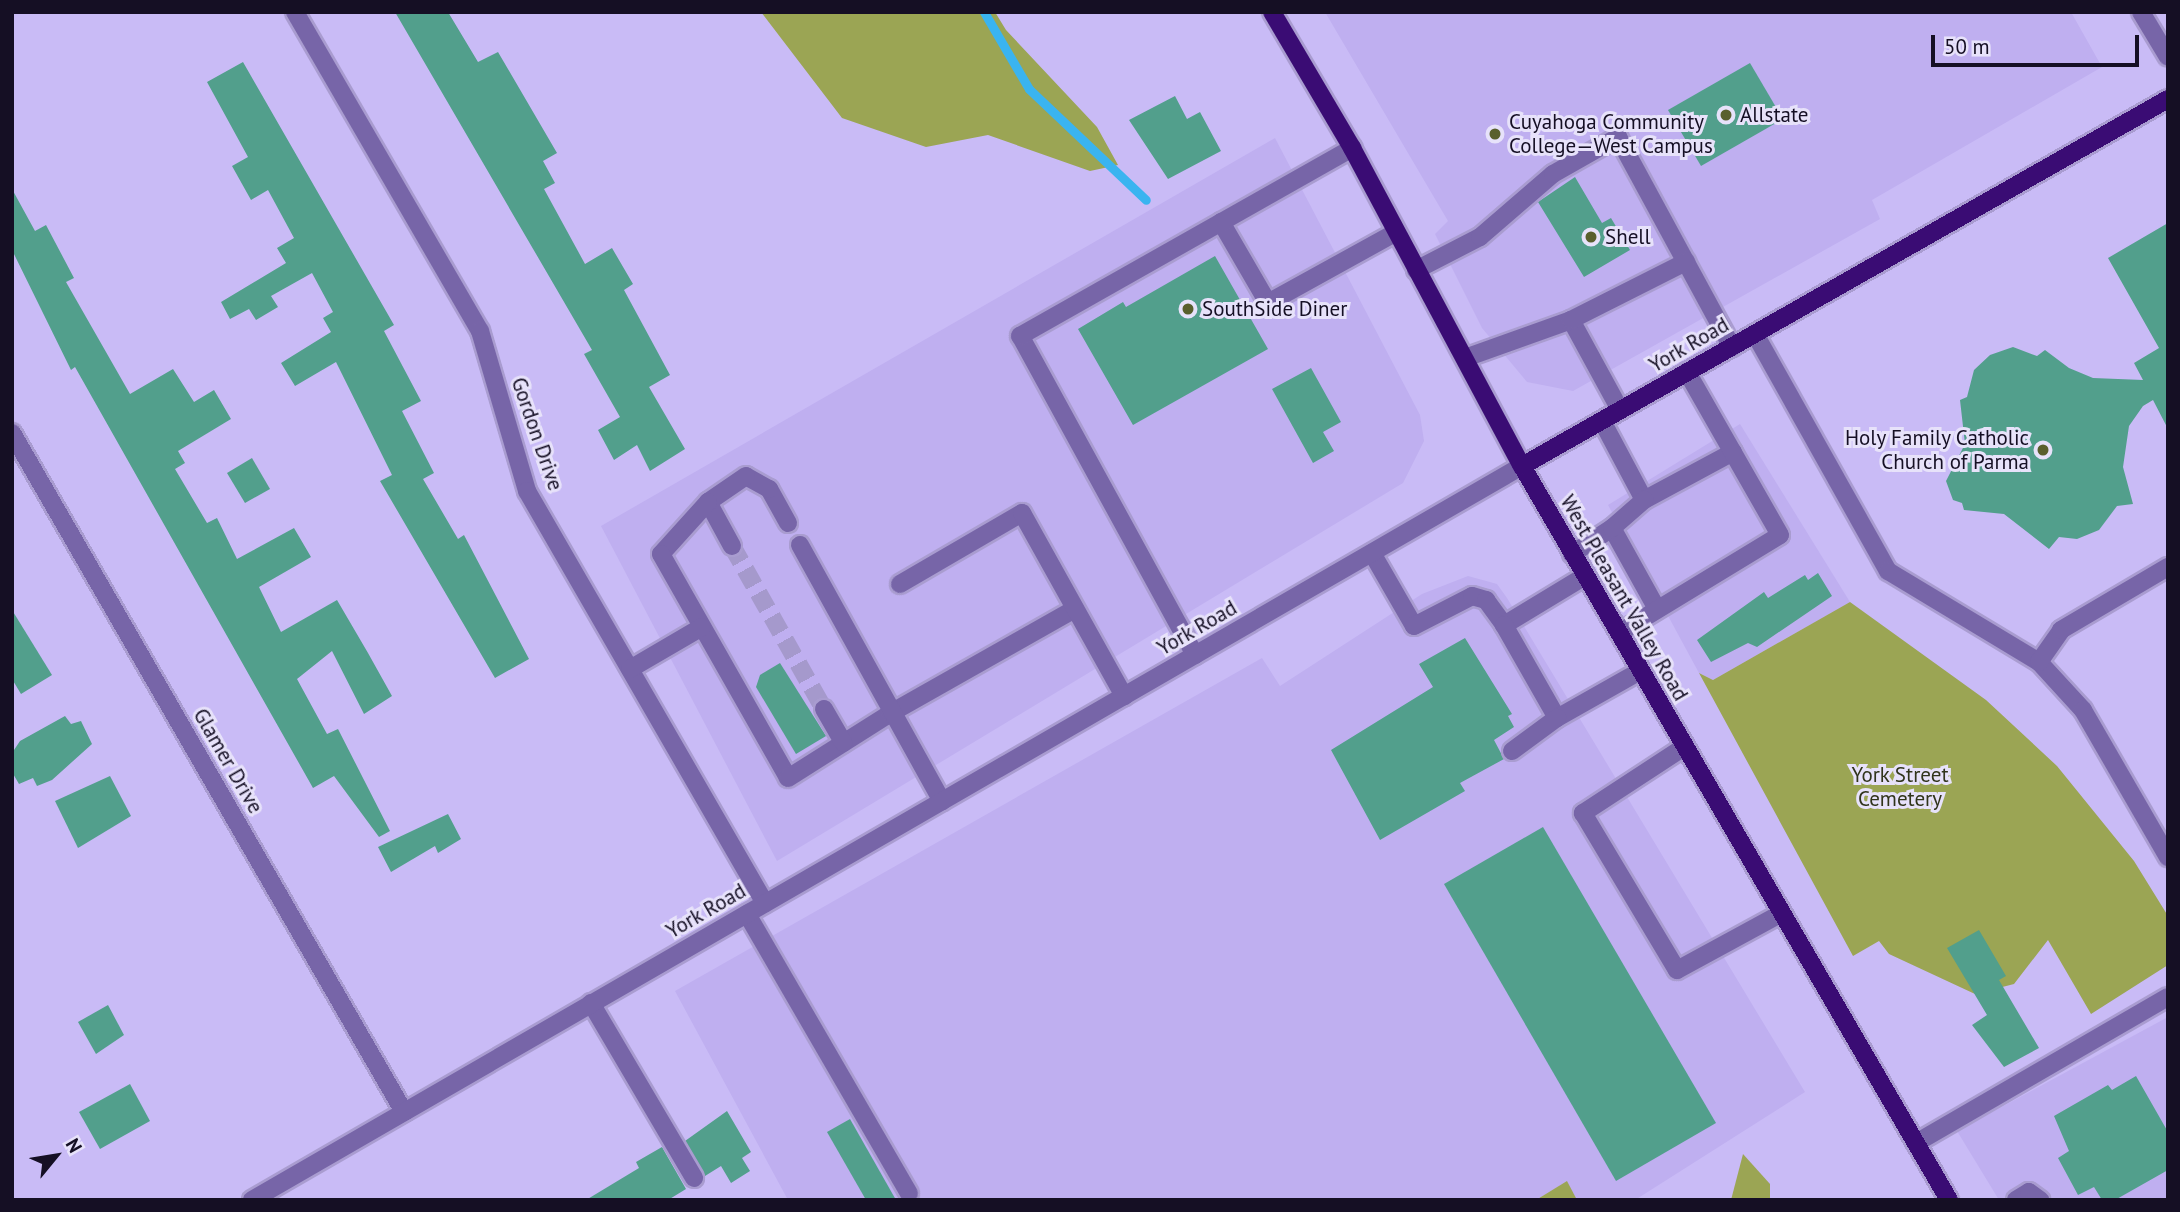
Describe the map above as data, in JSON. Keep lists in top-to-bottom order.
{
  "streets": {
    "main road": ["York Road", "West Pleasant Valley Road"],
    "street": ["Gordon Drive", "Glamer Drive"]
  },
  "crossings": [
    ["York Road", "Gordon Drive"],
    ["York Road", "West Pleasant Valley Road"],
    ["York Road", "Glamer Drive"]
  ],
  "parks": ["York Street Cemetery"],
  "places": [
    "Allstate",
    "Cuyahoga Community College—West Campus",
    "Shell",
    "SouthSide Diner",
    "Holy Family Catholic Church of Parma"
  ],
  "scale_bar": "50 m",
  "north": "top right"
}
